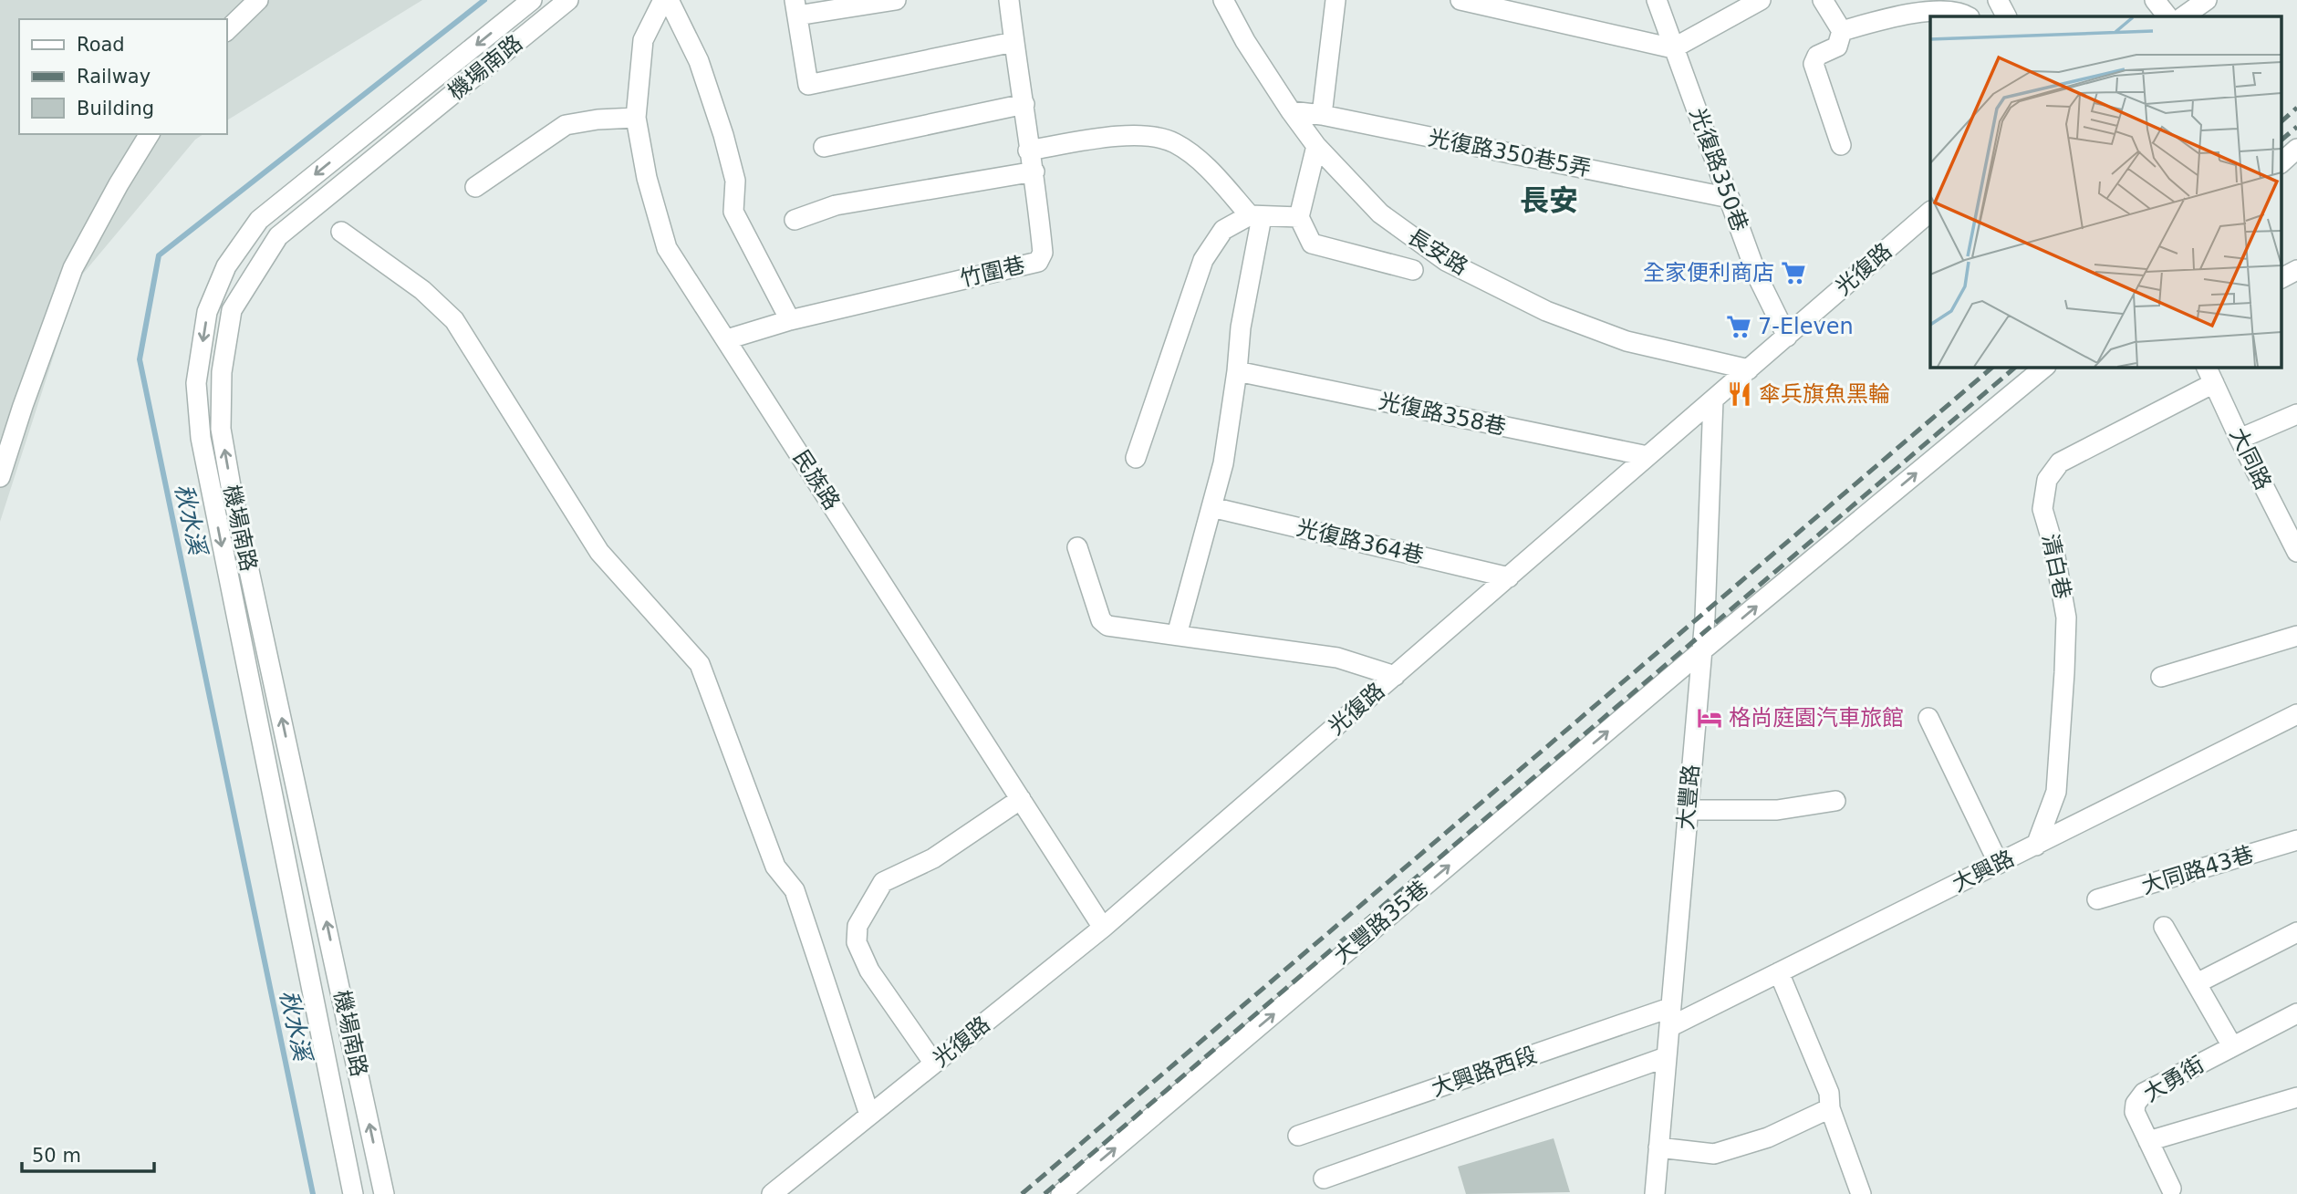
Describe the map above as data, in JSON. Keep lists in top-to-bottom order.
{
  "streets": {
    "street": [
      "機場南路",
      "光復路350巷5弄",
      "光復路350巷",
      "長安路",
      "光復路",
      "竹圍巷",
      "光復路358巷",
      "大同路",
      "民族路",
      "光復路364巷",
      "清白巷",
      "大豐路",
      "大同路43巷",
      "大興路",
      "大豐路35巷",
      "大興路西段",
      "大勇街"
    ]
  },
  "crossings": [
    ["光復路350巷5弄", "光復路350巷"],
    ["光復路350巷5弄", "長安路"],
    ["光復路350巷", "光復路"],
    ["長安路", "光復路"],
    ["光復路", "光復路358巷"],
    ["光復路", "民族路"],
    ["光復路", "光復路364巷"],
    ["光復路", "大豐路"],
    ["竹圍巷", "民族路"],
    ["大同路", "清白巷"],
    ["清白巷", "大興路"],
    ["大豐路", "大興路"],
    ["大豐路", "大豐路35巷"],
    ["大豐路", "大興路西段"],
    ["大興路", "大興路西段"]
  ],
  "one_way": ["大豐路35巷"],
  "districts": ["長安"],
  "water": ["秋水溪"],
  "places": {
    "supermarket": ["全家便利商店", "7-Eleven"],
    "restaurant": ["傘兵旗魚黑輪"],
    "hotel": ["格尚庭園汽車旅館"]
  },
  "legend": ["Road", "Railway", "Building"],
  "scale_bar": "50 m"
}
